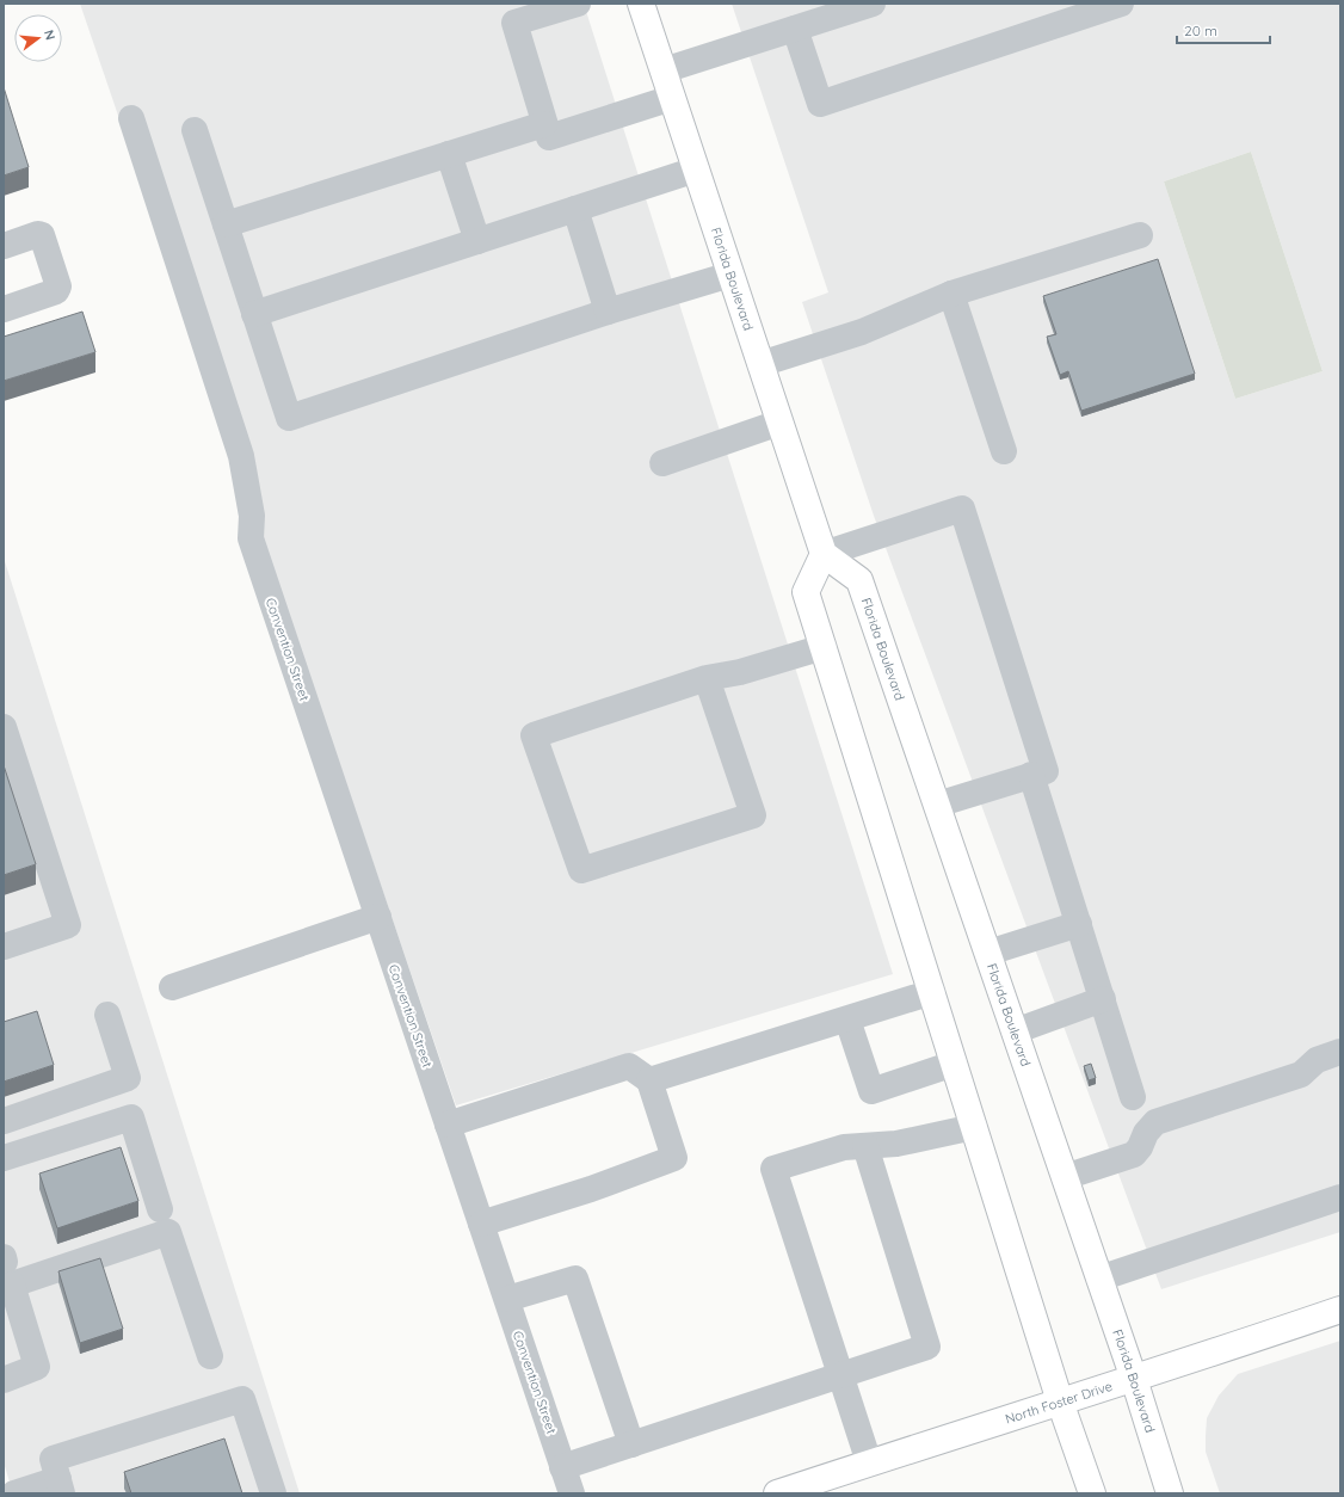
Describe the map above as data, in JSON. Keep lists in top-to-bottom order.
{
  "streets": {
    "main road": ["Florida Boulevard", "North Foster Drive"],
    "street": ["Convention Street"]
  },
  "crossings": [
    ["Florida Boulevard", "North Foster Drive"]
  ],
  "scale_bar": "20 m",
  "north": "right"
}
